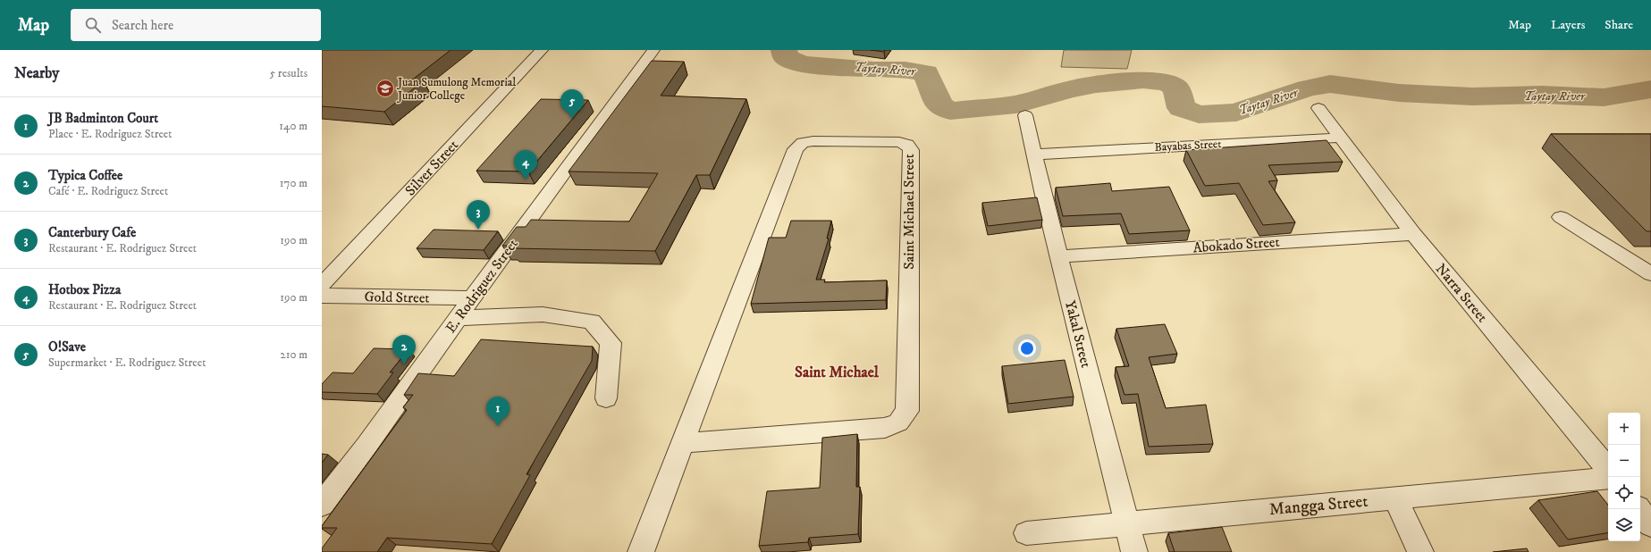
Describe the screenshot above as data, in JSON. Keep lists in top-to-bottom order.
{
  "streets": {
    "street": [
      "Bayabas Street",
      "Silver Street",
      "Saint Michael Street",
      "Abokado Street",
      "E. Rodriguez Street",
      "Narra Street",
      "Gold Street",
      "Yakal Street",
      "Mangga Street"
    ]
  },
  "crossings": [
    ["Bayabas Street", "Narra Street"],
    ["Bayabas Street", "Yakal Street"],
    ["Abokado Street", "Narra Street"],
    ["Abokado Street", "Yakal Street"],
    ["E. Rodriguez Street", "Gold Street"],
    ["Yakal Street", "Mangga Street"]
  ],
  "districts": ["Saint Michael"],
  "water": ["Taytay River"],
  "places": {
    "school or university": ["Juan Sumulong Memorial Junior College"]
  },
  "page": {
    "header": "Map",
    "search": "Search here",
    "nav": ["Map", "Layers", "Share"],
    "heading": ["Nearby", "5 results"],
    "pins": [
      "5",
      "4",
      "3",
      "2",
      "1"
    ],
    "list": [
      {
        "mark": "1",
        "name": "JB Badminton Court",
        "note": "Place · E. Rodriguez Street",
        "value": "140 m"
      },
      {
        "mark": "2",
        "name": "Typica Coffee",
        "note": "Café · E. Rodriguez Street",
        "value": "170 m"
      },
      {
        "mark": "3",
        "name": "Canterbury Cafe",
        "note": "Restaurant · E. Rodriguez Street",
        "value": "190 m"
      },
      {
        "mark": "4",
        "name": "Hotbox Pizza",
        "note": "Restaurant · E. Rodriguez Street",
        "value": "190 m"
      },
      {
        "mark": "5",
        "name": "O!Save",
        "note": "Supermarket · E. Rodriguez Street",
        "value": "210 m"
      }
    ],
    "map_buttons": ["+", "−"]
  }
}
